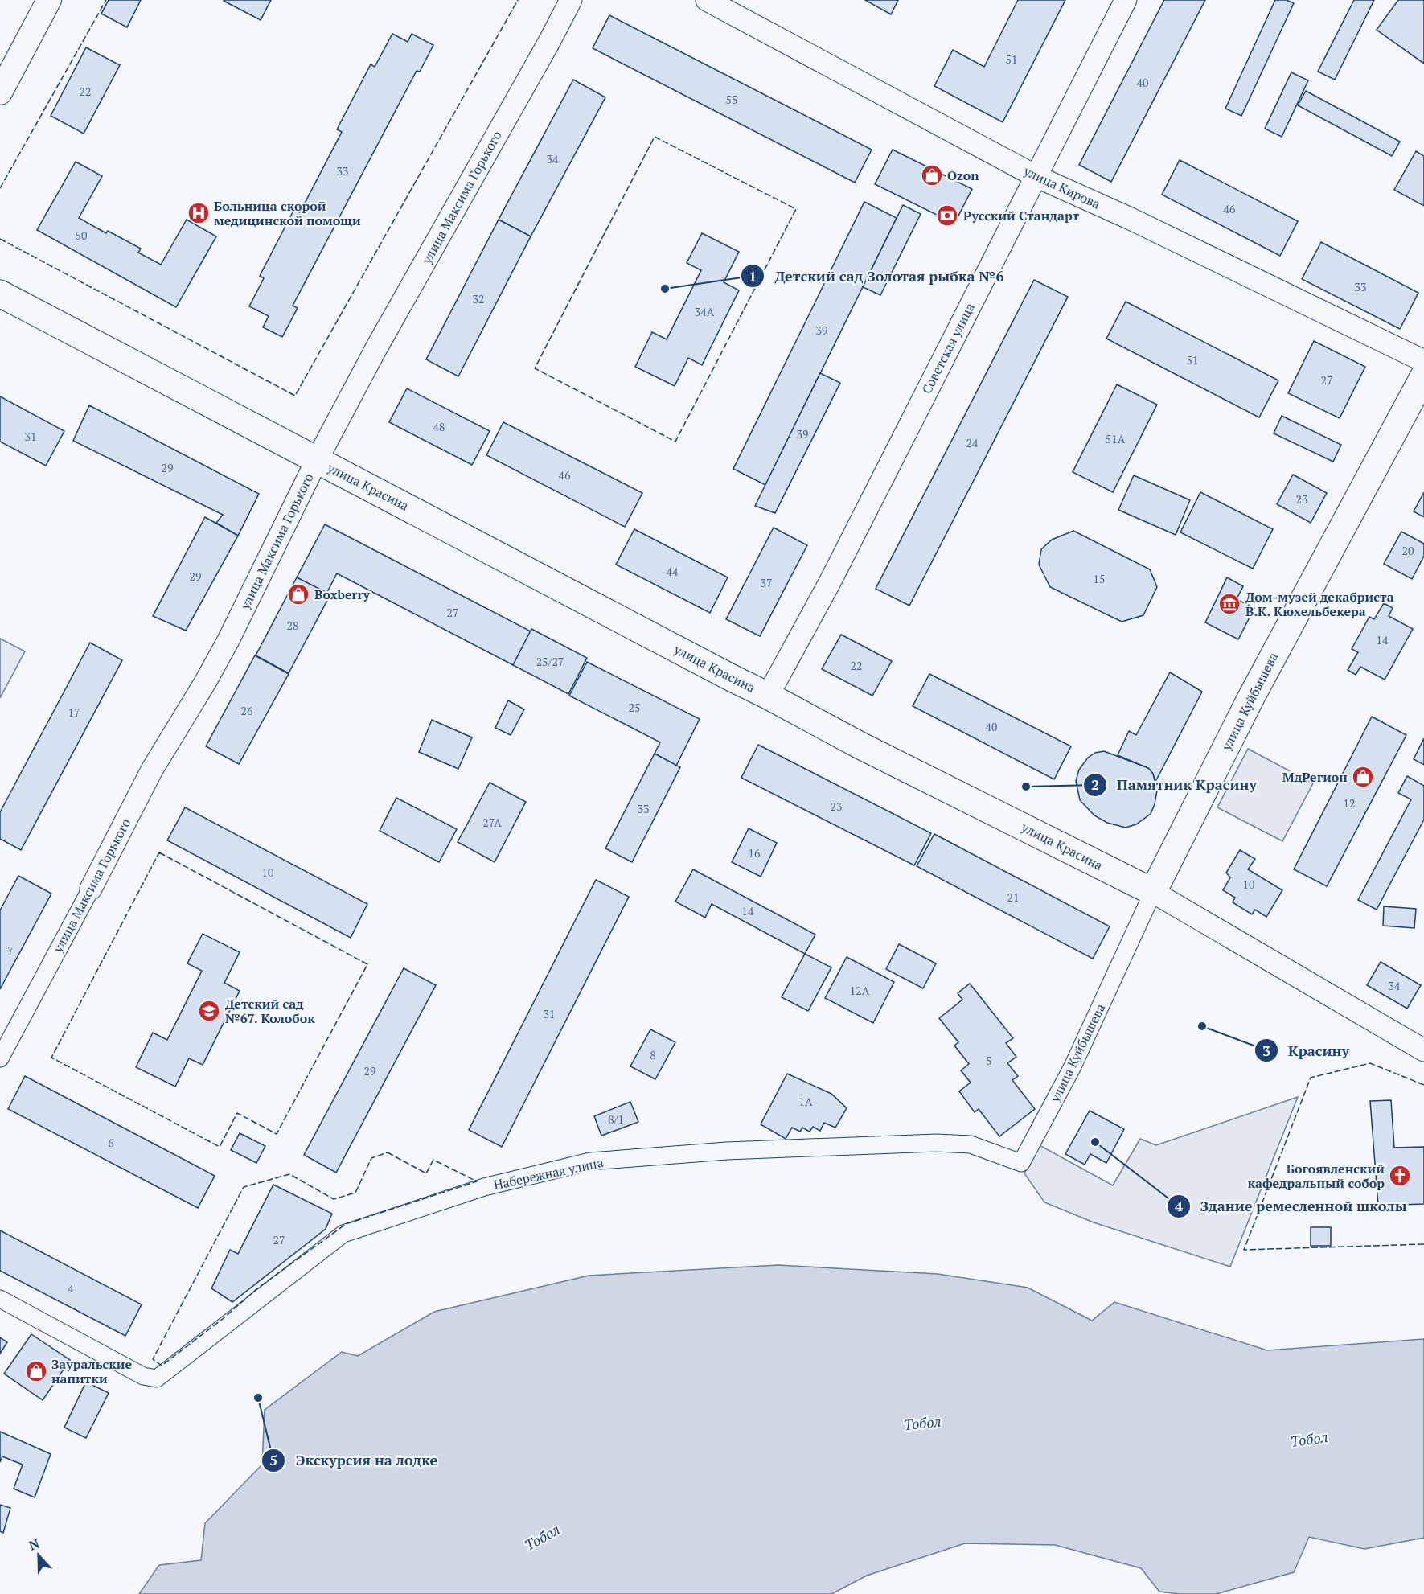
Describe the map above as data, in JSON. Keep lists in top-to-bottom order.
{
  "streets": {
    "main road": ["улица Красина", "улица Куйбышева"],
    "street": [
      "улица Кирова",
      "улица Максима Горького",
      "Советская улица",
      "Набережная улица"
    ]
  },
  "crossings": [
    ["улица Кирова", "Советская улица"],
    ["улица Максима Горького", "улица Красина"],
    ["Советская улица", "улица Красина"],
    ["улица Красина", "улица Куйбышева"],
    ["улица Куйбышева", "Набережная улица"]
  ],
  "water": ["Тобол"],
  "places": {
    "shop": [
      "Ozon",
      "Boxberry",
      "МдРегион",
      "Зауральские напитки"
    ],
    "hospital": ["Больница скорой медицинской помощи"],
    "bank": ["Русский Стандарт"],
    "other": [
      "Детский сад Золотая рыбка №6",
      "Памятник Красину",
      "Красину",
      "Здание ремесленной школы",
      "Экскурсия на лодке"
    ],
    "museum": ["Дом-музей декабриста В.К. Кюхельбекера"],
    "school or university": ["Детский сад №67. Колобок"],
    "church": ["Богоявленский кафедральный собор"]
  },
  "house_numbers": [
    "51",
    "40",
    "22",
    "55",
    "34",
    "33",
    "46",
    "50",
    "33",
    "32",
    "34А",
    "39",
    "51",
    "27",
    "48",
    "39",
    "31",
    "51А",
    "24",
    "29",
    "46",
    "23",
    "20",
    "44",
    "29",
    "15",
    "37",
    "27",
    "28",
    "14",
    "25/27",
    "22",
    "25",
    "26",
    "17",
    "40",
    "12",
    "23",
    "33",
    "27А",
    "16",
    "10",
    "10",
    "21",
    "14",
    "7",
    "34",
    "12А",
    "31",
    "8",
    "5",
    "29",
    "1А",
    "8/1",
    "6",
    "27",
    "4"
  ],
  "north": "top"
}
